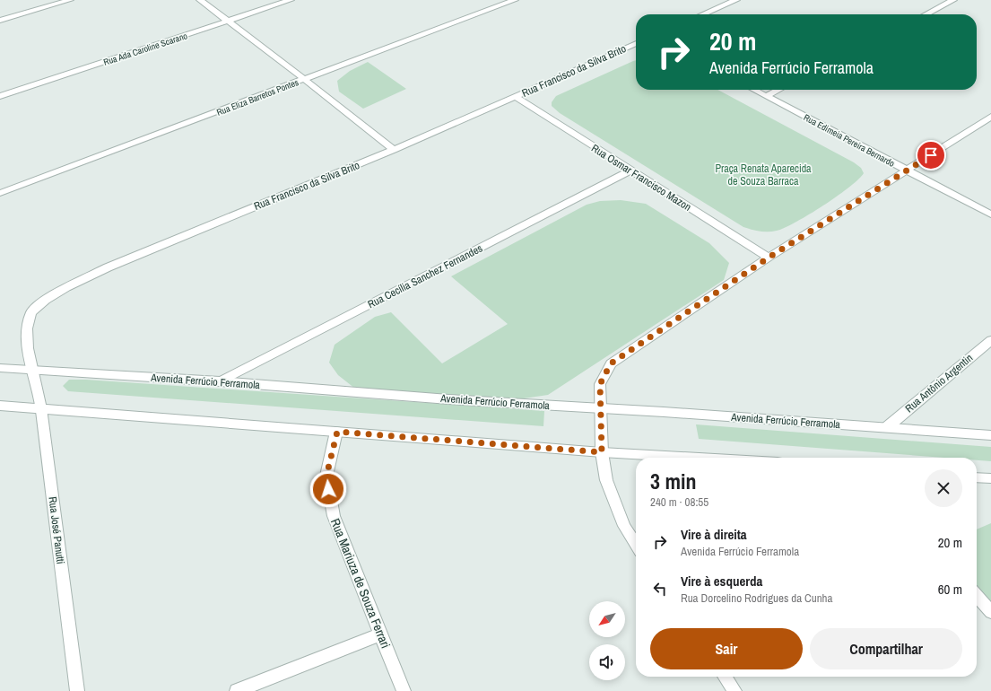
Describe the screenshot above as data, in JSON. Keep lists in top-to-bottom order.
{
  "streets": {
    "street": [
      "Rua Ada Caroline Scarano",
      "Rua Francisco da Silva Brito",
      "Rua Eliza Barretos Pontes",
      "Rua Edimeia Pereira Bernardo",
      "Rua Osmar Francisco Mazon",
      "Rua Cecília Sanchez Fernandes",
      "Avenida Ferrúcio Ferramola",
      "Rua Antônio Argentin",
      "Rua José Panutti",
      "Rua Mariuza de Souza Ferrari"
    ]
  },
  "crossings": [
    ["Rua Francisco da Silva Brito", "Rua Osmar Francisco Mazon"],
    ["Rua Francisco da Silva Brito", "Avenida Ferrúcio Ferramola"],
    ["Rua Francisco da Silva Brito", "Rua José Panutti"],
    ["Rua Osmar Francisco Mazon", "Rua Cecília Sanchez Fernandes"],
    ["Rua Cecília Sanchez Fernandes", "Avenida Ferrúcio Ferramola"],
    ["Avenida Ferrúcio Ferramola", "Rua Antônio Argentin"],
    ["Avenida Ferrúcio Ferramola", "Rua José Panutti"]
  ],
  "parks": ["Praça Renata Aparecida de Souza Barraca"],
  "north": "bottom left",
  "page": {
    "turn": ["20 m", "Avenida Ferrúcio Ferramola"],
    "heading": ["3 min", "240 m · 08:55"],
    "list": [
      {
        "name": "Vire à direita",
        "note": "Avenida Ferrúcio Ferramola",
        "value": "20 m"
      },
      {
        "name": "Vire à esquerda",
        "note": "Rua Dorcelino Rodrigues da Cunha",
        "value": "60 m"
      }
    ],
    "buttons": ["Sair", "Compartilhar"]
  }
}
